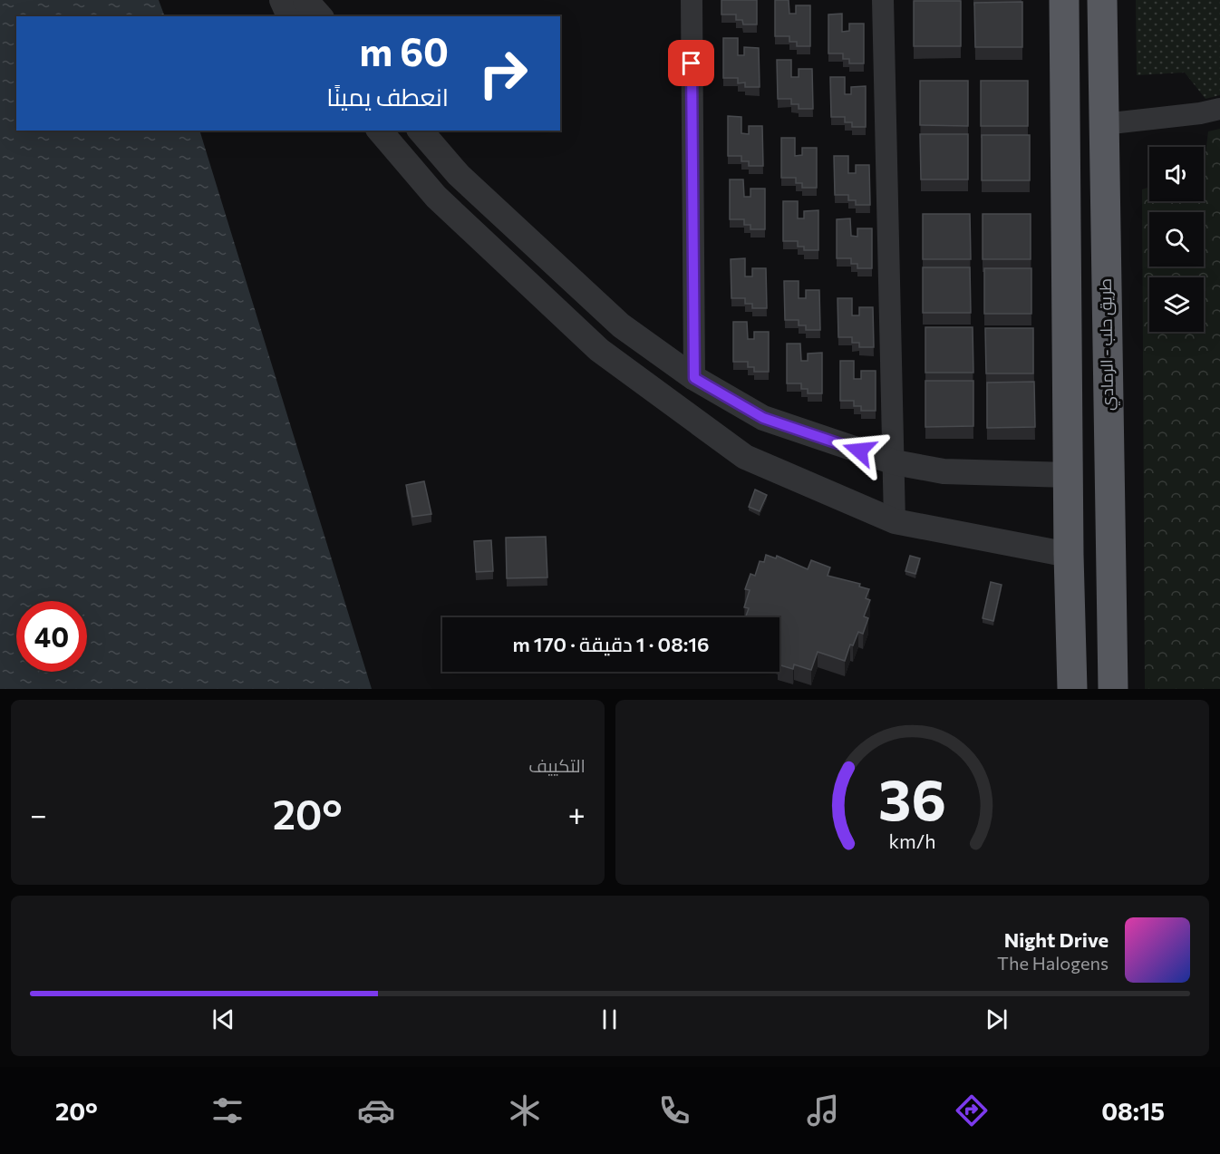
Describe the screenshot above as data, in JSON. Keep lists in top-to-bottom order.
{
  "streets": {
    "highway": ["طريق حلب - الرمادي"]
  },
  "page": {
    "turn": ["60 m", "انعطف يمينًا"],
    "limit": "40",
    "trip": "08:16 · 1 دقيقة · 170 m",
    "tile": "التكييف",
    "heat": ["−", "20°", "+"],
    "song": ["Night Drive", "The Halogens"],
    "tabs": ["08:15", "20°"],
    "gauge": ["36", "km/h"]
  }
}
